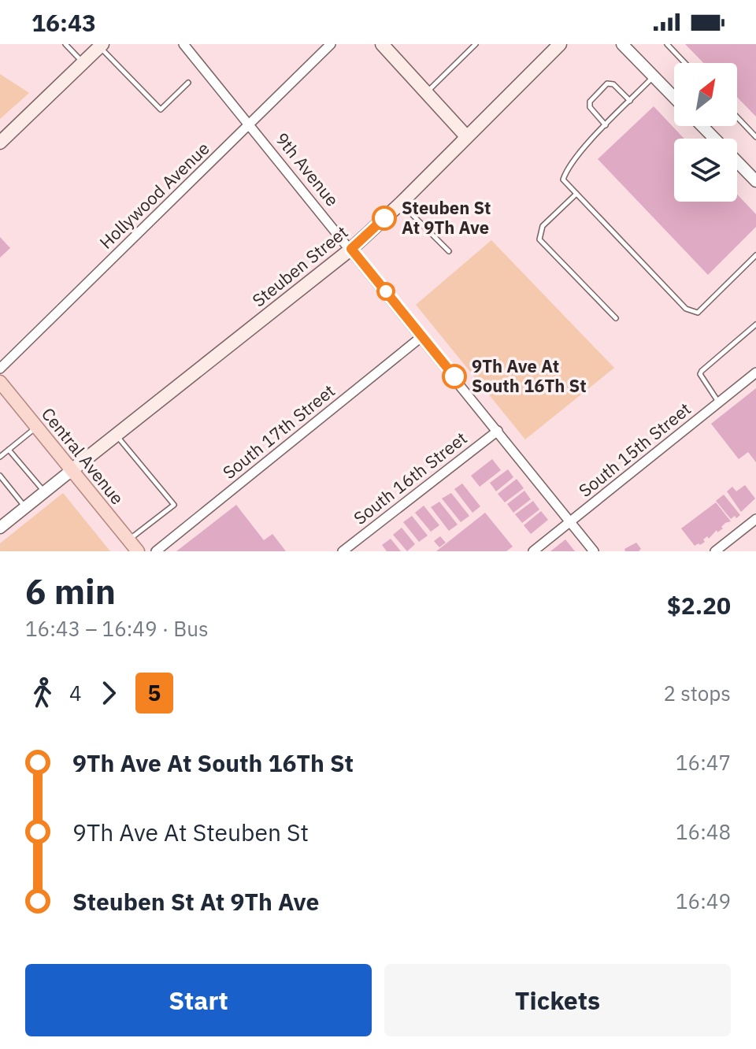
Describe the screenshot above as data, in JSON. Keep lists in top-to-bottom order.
{
  "streets": {
    "main road": ["Steuben Street", "Central Avenue"],
    "street": [
      "9th Avenue",
      "Hollywood Avenue",
      "South 17th Street",
      "South 15th Street",
      "South 16th Street"
    ]
  },
  "crossings": [
    ["9th Avenue", "Hollywood Avenue"],
    ["9th Avenue", "Steuben Street"],
    ["9th Avenue", "South 17th Street"],
    ["9th Avenue", "South 15th Street"],
    ["9th Avenue", "South 16th Street"],
    ["Steuben Street", "Central Avenue"]
  ],
  "places": ["Steuben St At 9Th Ave", "9Th Ave At South 16Th St"],
  "lines": ["bus line 5"],
  "north": "top right",
  "page": {
    "status": "16:43",
    "heading": ["6 min", "16:43 – 16:49 · Bus", "$2.20"],
    "legs": ["4", "5", "2 stops"],
    "list": [
      {
        "name": "9Th Ave At South 16Th St",
        "value": "16:47"
      },
      {
        "name": "9Th Ave At Steuben St",
        "value": "16:48"
      },
      {
        "name": "Steuben St At 9Th Ave",
        "value": "16:49"
      }
    ],
    "buttons": ["Start", "Tickets"]
  }
}
